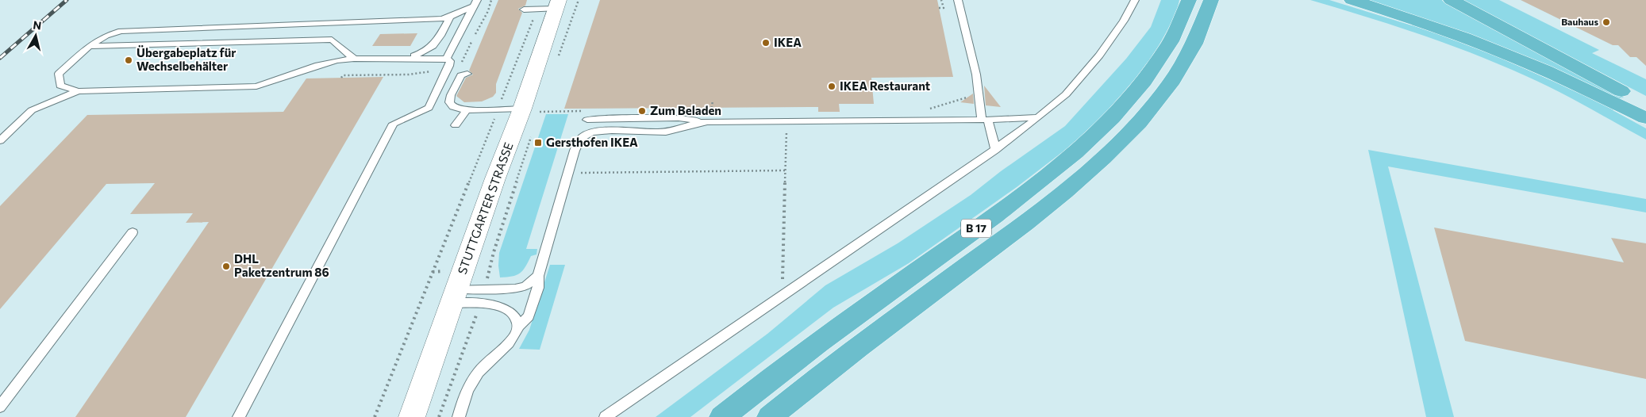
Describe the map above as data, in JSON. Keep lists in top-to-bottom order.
{
  "streets": {
    "highway": ["B 17"],
    "street": ["STUTTGARTER STRASSE"]
  },
  "places": {
    "other": [
      "Bauhaus",
      "IKEA",
      "Übergabeplatz für Wechselbehälter",
      "IKEA Restaurant",
      "Zum Beladen",
      "DHL Paketzentrum 86"
    ],
    "transit": ["Gersthofen IKEA"]
  },
  "north": "top"
}
